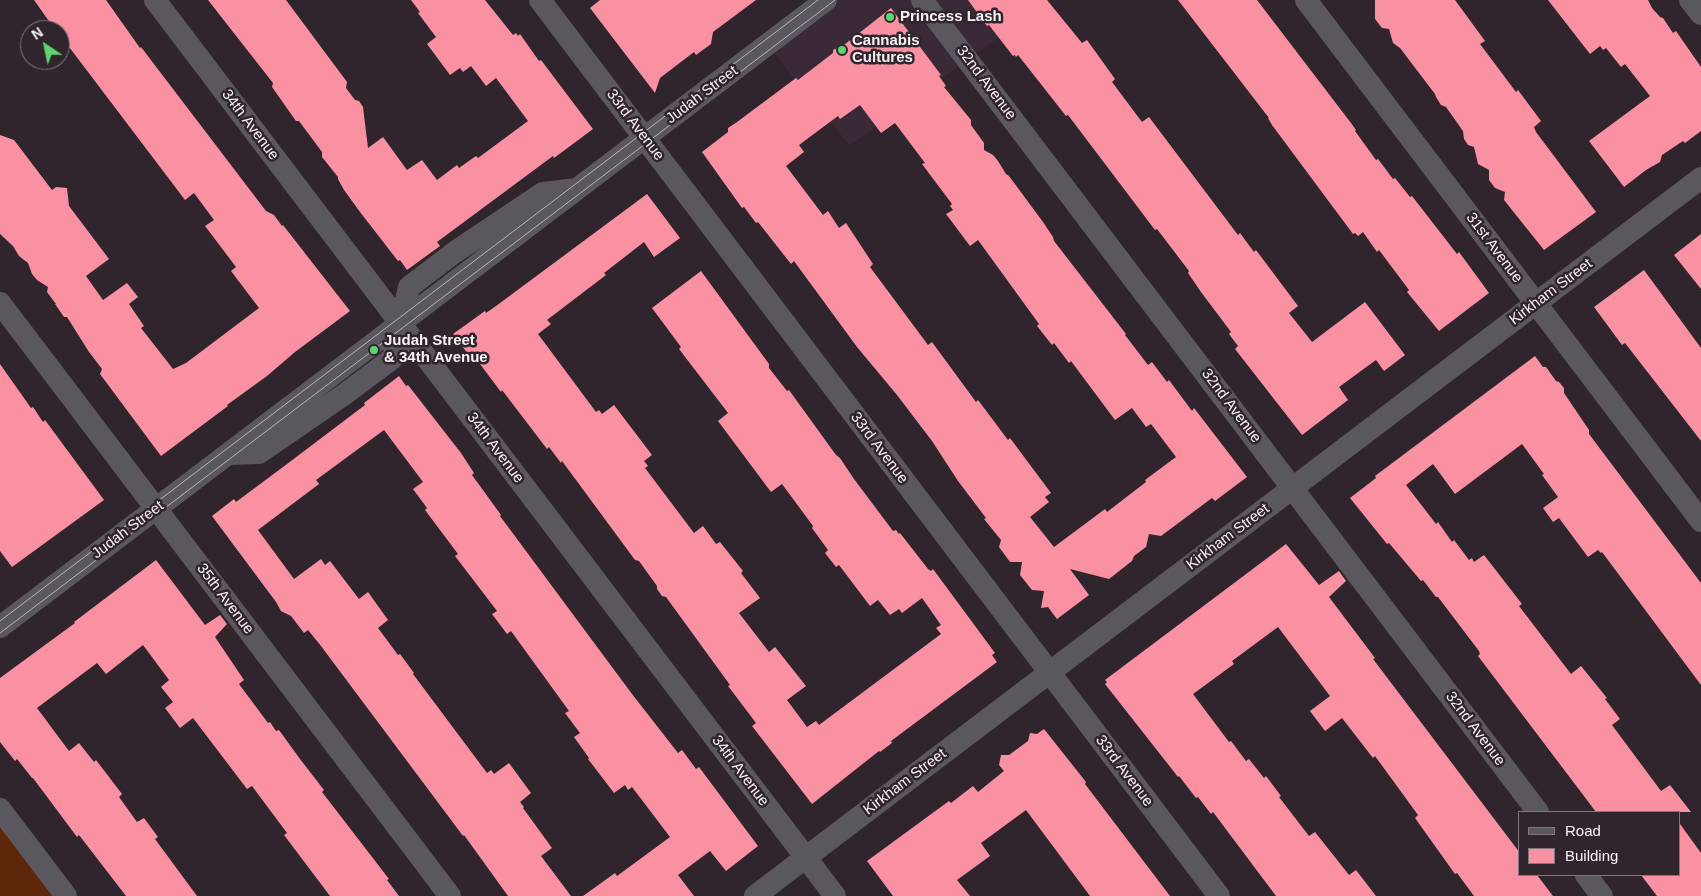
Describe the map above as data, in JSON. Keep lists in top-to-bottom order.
{
  "streets": {
    "street": [
      "32nd Avenue",
      "Judah Street",
      "34th Avenue",
      "33rd Avenue",
      "31st Avenue",
      "Kirkham Street",
      "35th Avenue"
    ]
  },
  "crossings": [
    ["32nd Avenue", "Kirkham Street"],
    ["Judah Street", "34th Avenue"],
    ["Judah Street", "33rd Avenue"],
    ["Judah Street", "35th Avenue"],
    ["34th Avenue", "Kirkham Street"],
    ["33rd Avenue", "Kirkham Street"],
    ["31st Avenue", "Kirkham Street"]
  ],
  "places": ["Princess Lash", "Cannabis Cultures", "Judah Street & 34th Avenue"],
  "legend": ["Road", "Building"],
  "north": "top left"
}
